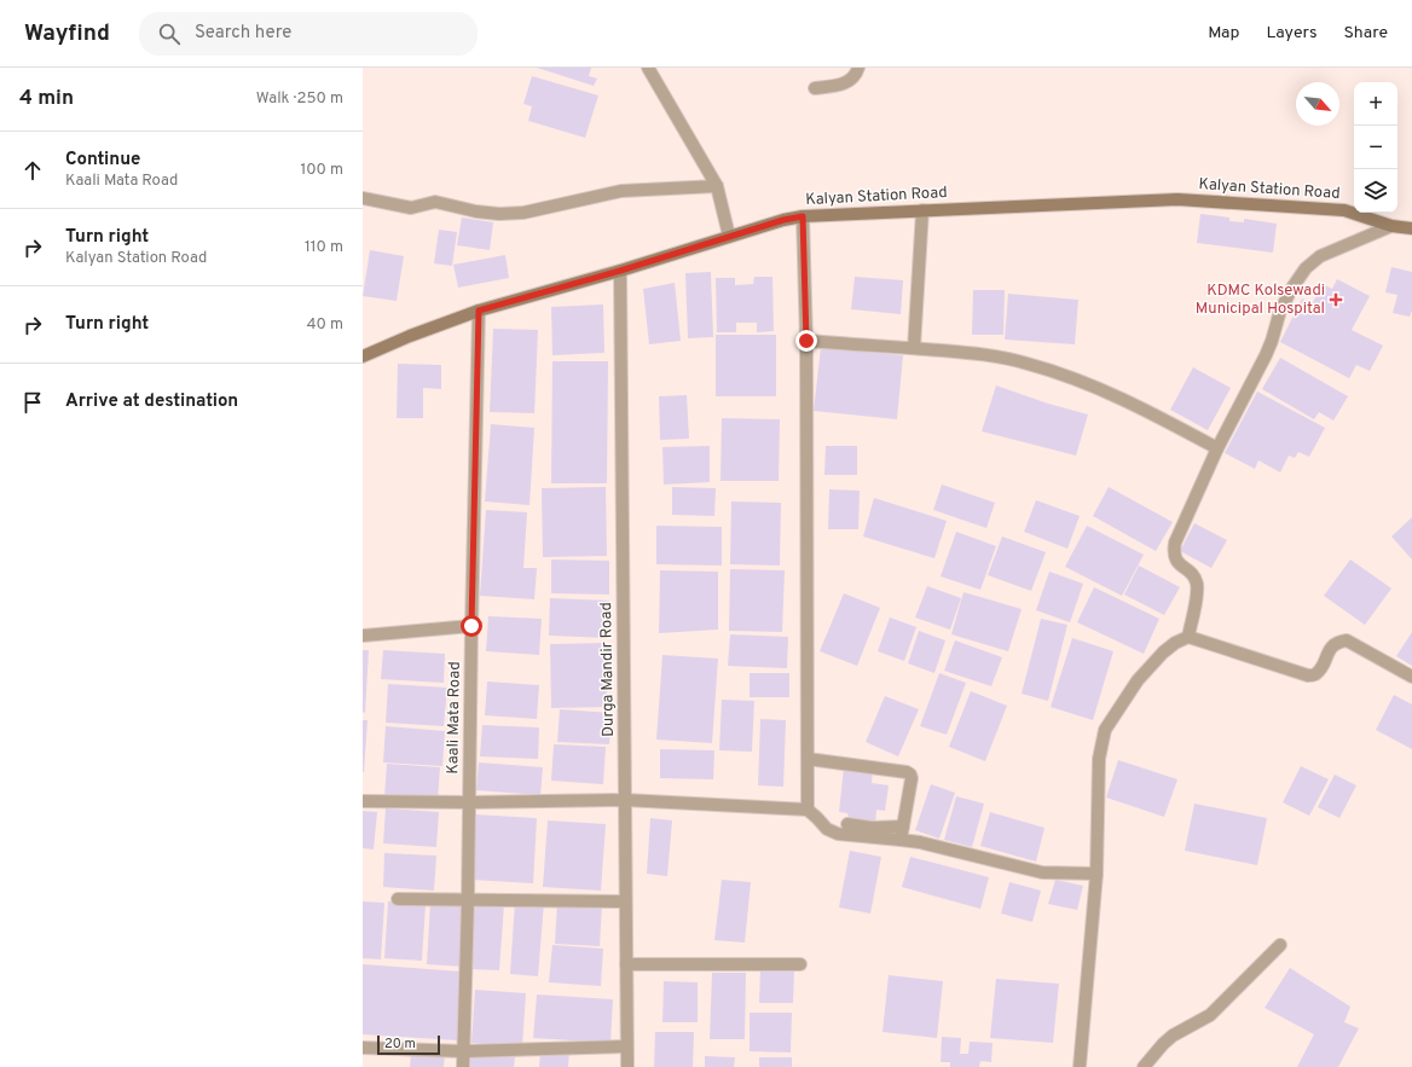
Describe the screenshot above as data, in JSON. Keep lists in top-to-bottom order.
{
  "streets": {
    "street": ["Kalyan Station Road", "Durga Mandir Road", "Kaali Mata Road"]
  },
  "crossings": [
    ["Kalyan Station Road", "Durga Mandir Road"],
    ["Kalyan Station Road", "Kaali Mata Road"]
  ],
  "places": {
    "health": ["KDMC Kolsewadi Municipal Hospital"]
  },
  "scale_bar": "20 m",
  "north": "bottom right",
  "page": {
    "header": "Wayfind",
    "search": "Search here",
    "nav": ["Map", "Layers", "Share"],
    "heading": ["4 min", "Walk · 250 m"],
    "map_buttons": ["+", "−"],
    "list": [
      ["Continue", "Kaali Mata Road", "100 m"],
      ["Turn right", "Kalyan Station Road", "110 m"],
      ["Turn right", "40 m"],
      "Arrive at destination"
    ],
    "scale": "20 m"
  }
}
